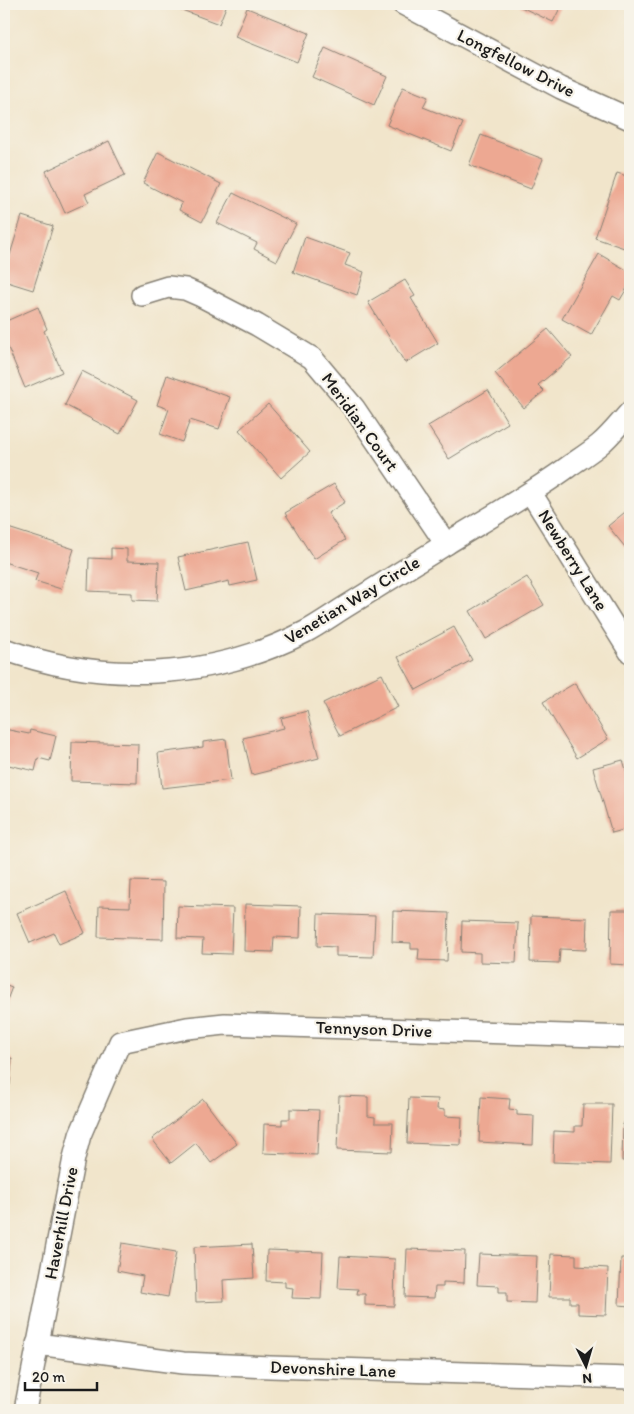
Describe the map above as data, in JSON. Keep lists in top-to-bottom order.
{
  "streets": {
    "street": [
      "Longfellow Drive",
      "Meridian Court",
      "Newberry Lane",
      "Venetian Way Circle",
      "Tennyson Drive",
      "Haverhill Drive",
      "Devonshire Lane"
    ]
  },
  "crossings": [
    ["Meridian Court", "Venetian Way Circle"],
    ["Newberry Lane", "Venetian Way Circle"],
    ["Tennyson Drive", "Haverhill Drive"],
    ["Haverhill Drive", "Devonshire Lane"]
  ],
  "scale_bar": "20 m",
  "north": "bottom"
}
